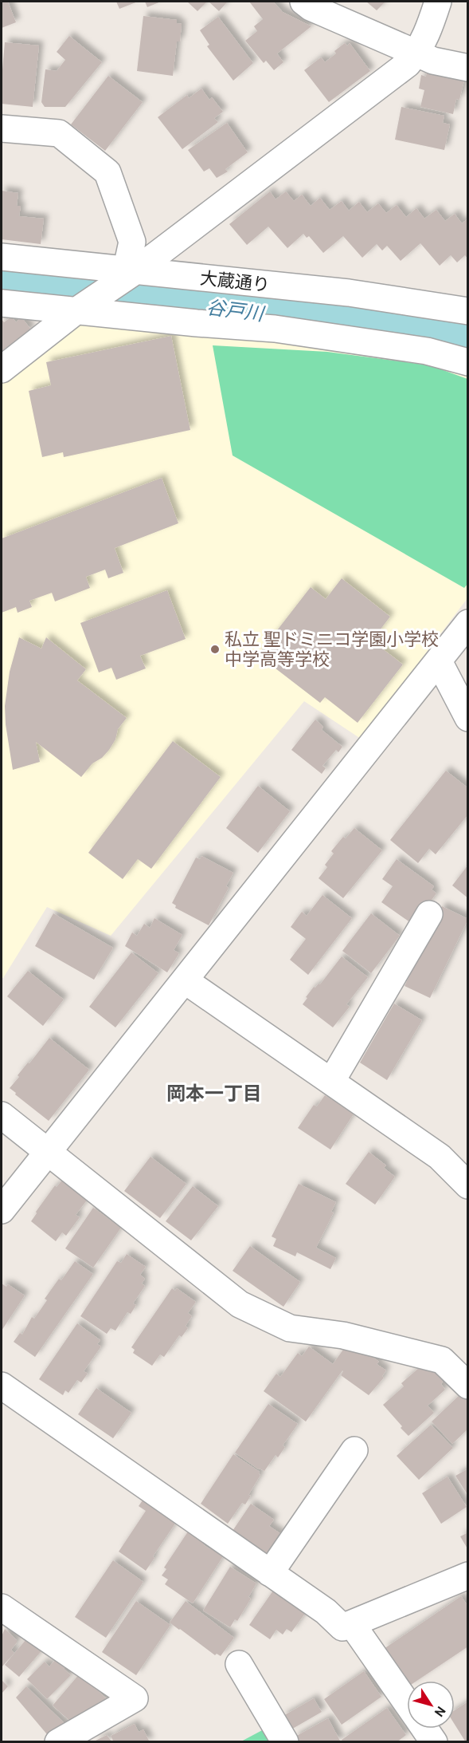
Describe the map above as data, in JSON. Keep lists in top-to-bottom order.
{
  "streets": {
    "street": ["大蔵通り"]
  },
  "districts": ["岡本一丁目"],
  "water": ["谷戸川"],
  "places": ["私立 聖ドミニコ学園小学校 中学高等学校"],
  "north": "bottom right"
}
